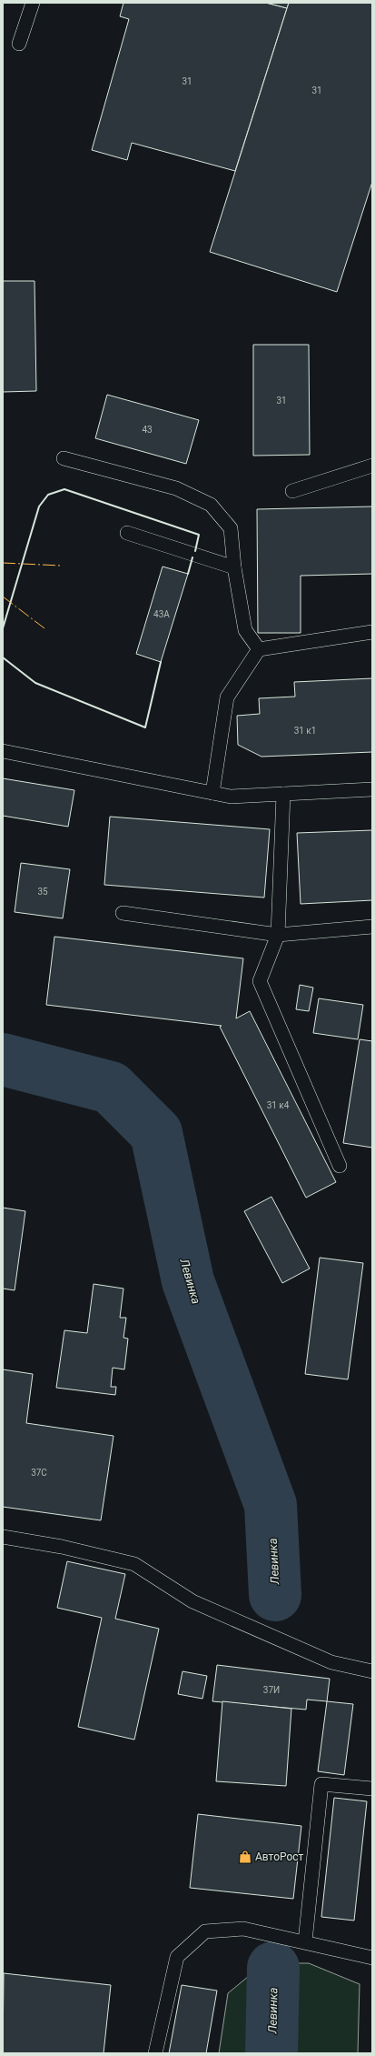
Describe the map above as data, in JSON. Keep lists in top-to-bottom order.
{
  "water": ["Левинка"],
  "places": {
    "shop": ["АвтоРост"]
  },
  "house_numbers": [
    "31",
    "31",
    "31",
    "43",
    "43А",
    "31 к1",
    "35",
    "31 к4",
    "37С",
    "37И"
  ]
}
